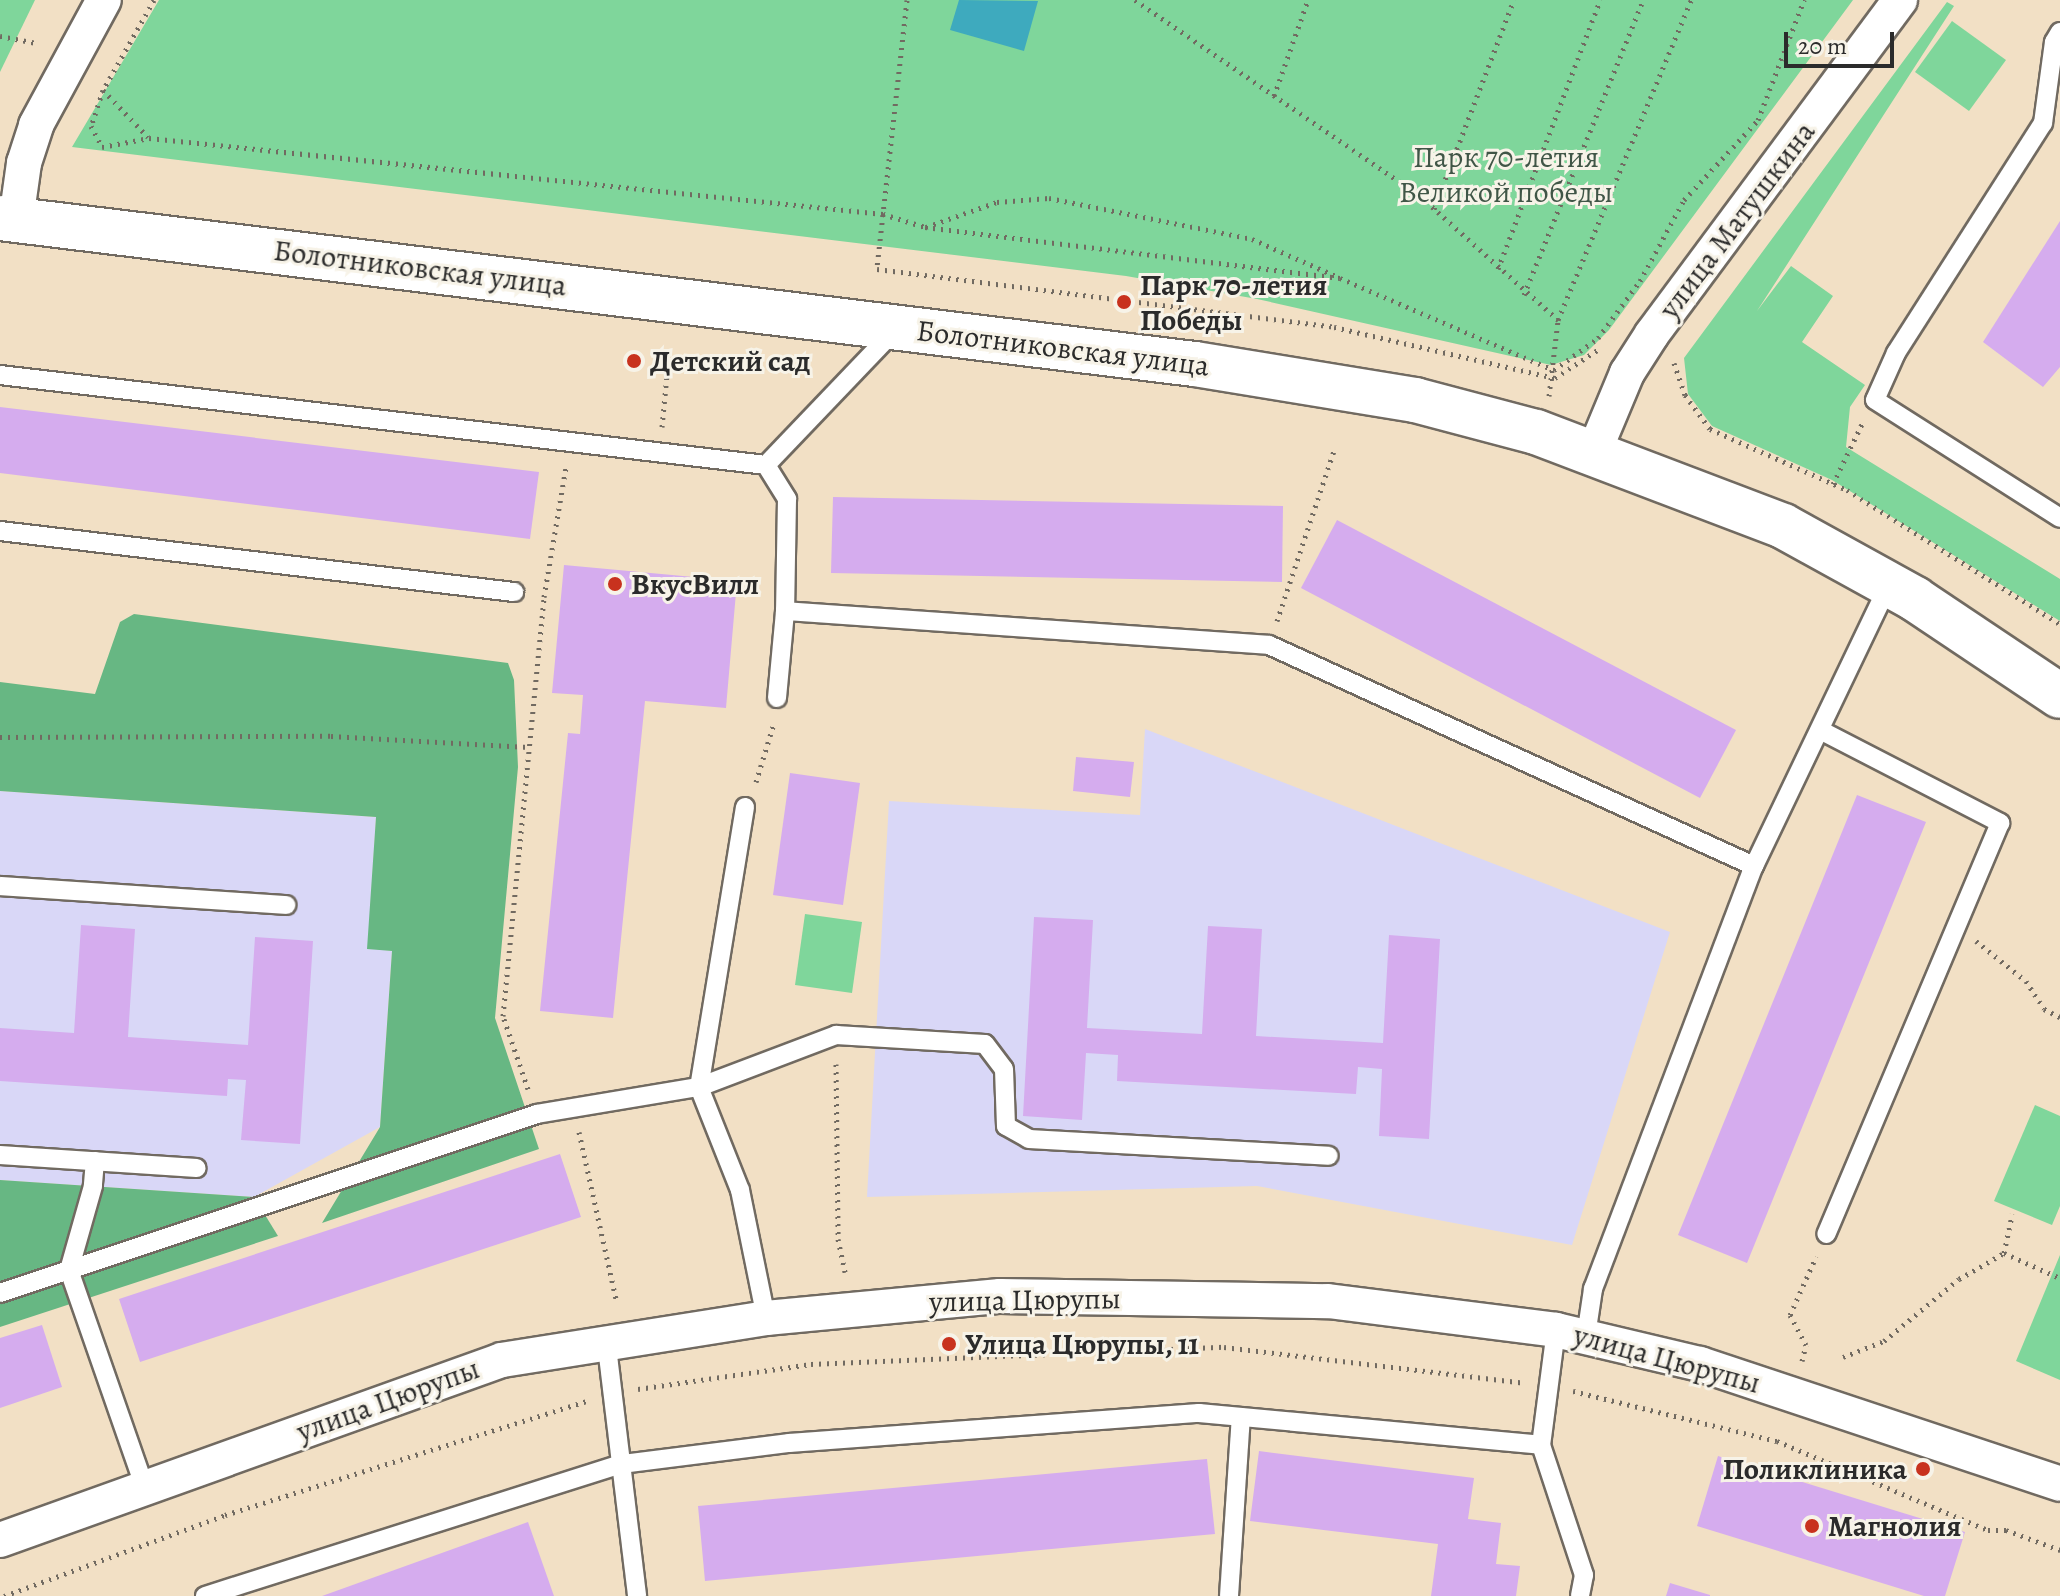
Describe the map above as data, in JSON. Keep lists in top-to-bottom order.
{
  "streets": {
    "street": ["улица Матушкина", "Болотниковская улица", "улица Цюрупы"]
  },
  "crossings": [
    ["улица Матушкина", "Болотниковская улица"]
  ],
  "parks": ["Парк 70-летия Великой победы"],
  "places": [
    "Парк 70-летия Победы",
    "Детский сад",
    "ВкусВилл",
    "Улица Цюрупы, 11",
    "Поликлиника",
    "Магнолия"
  ],
  "scale_bar": "20 m"
}
